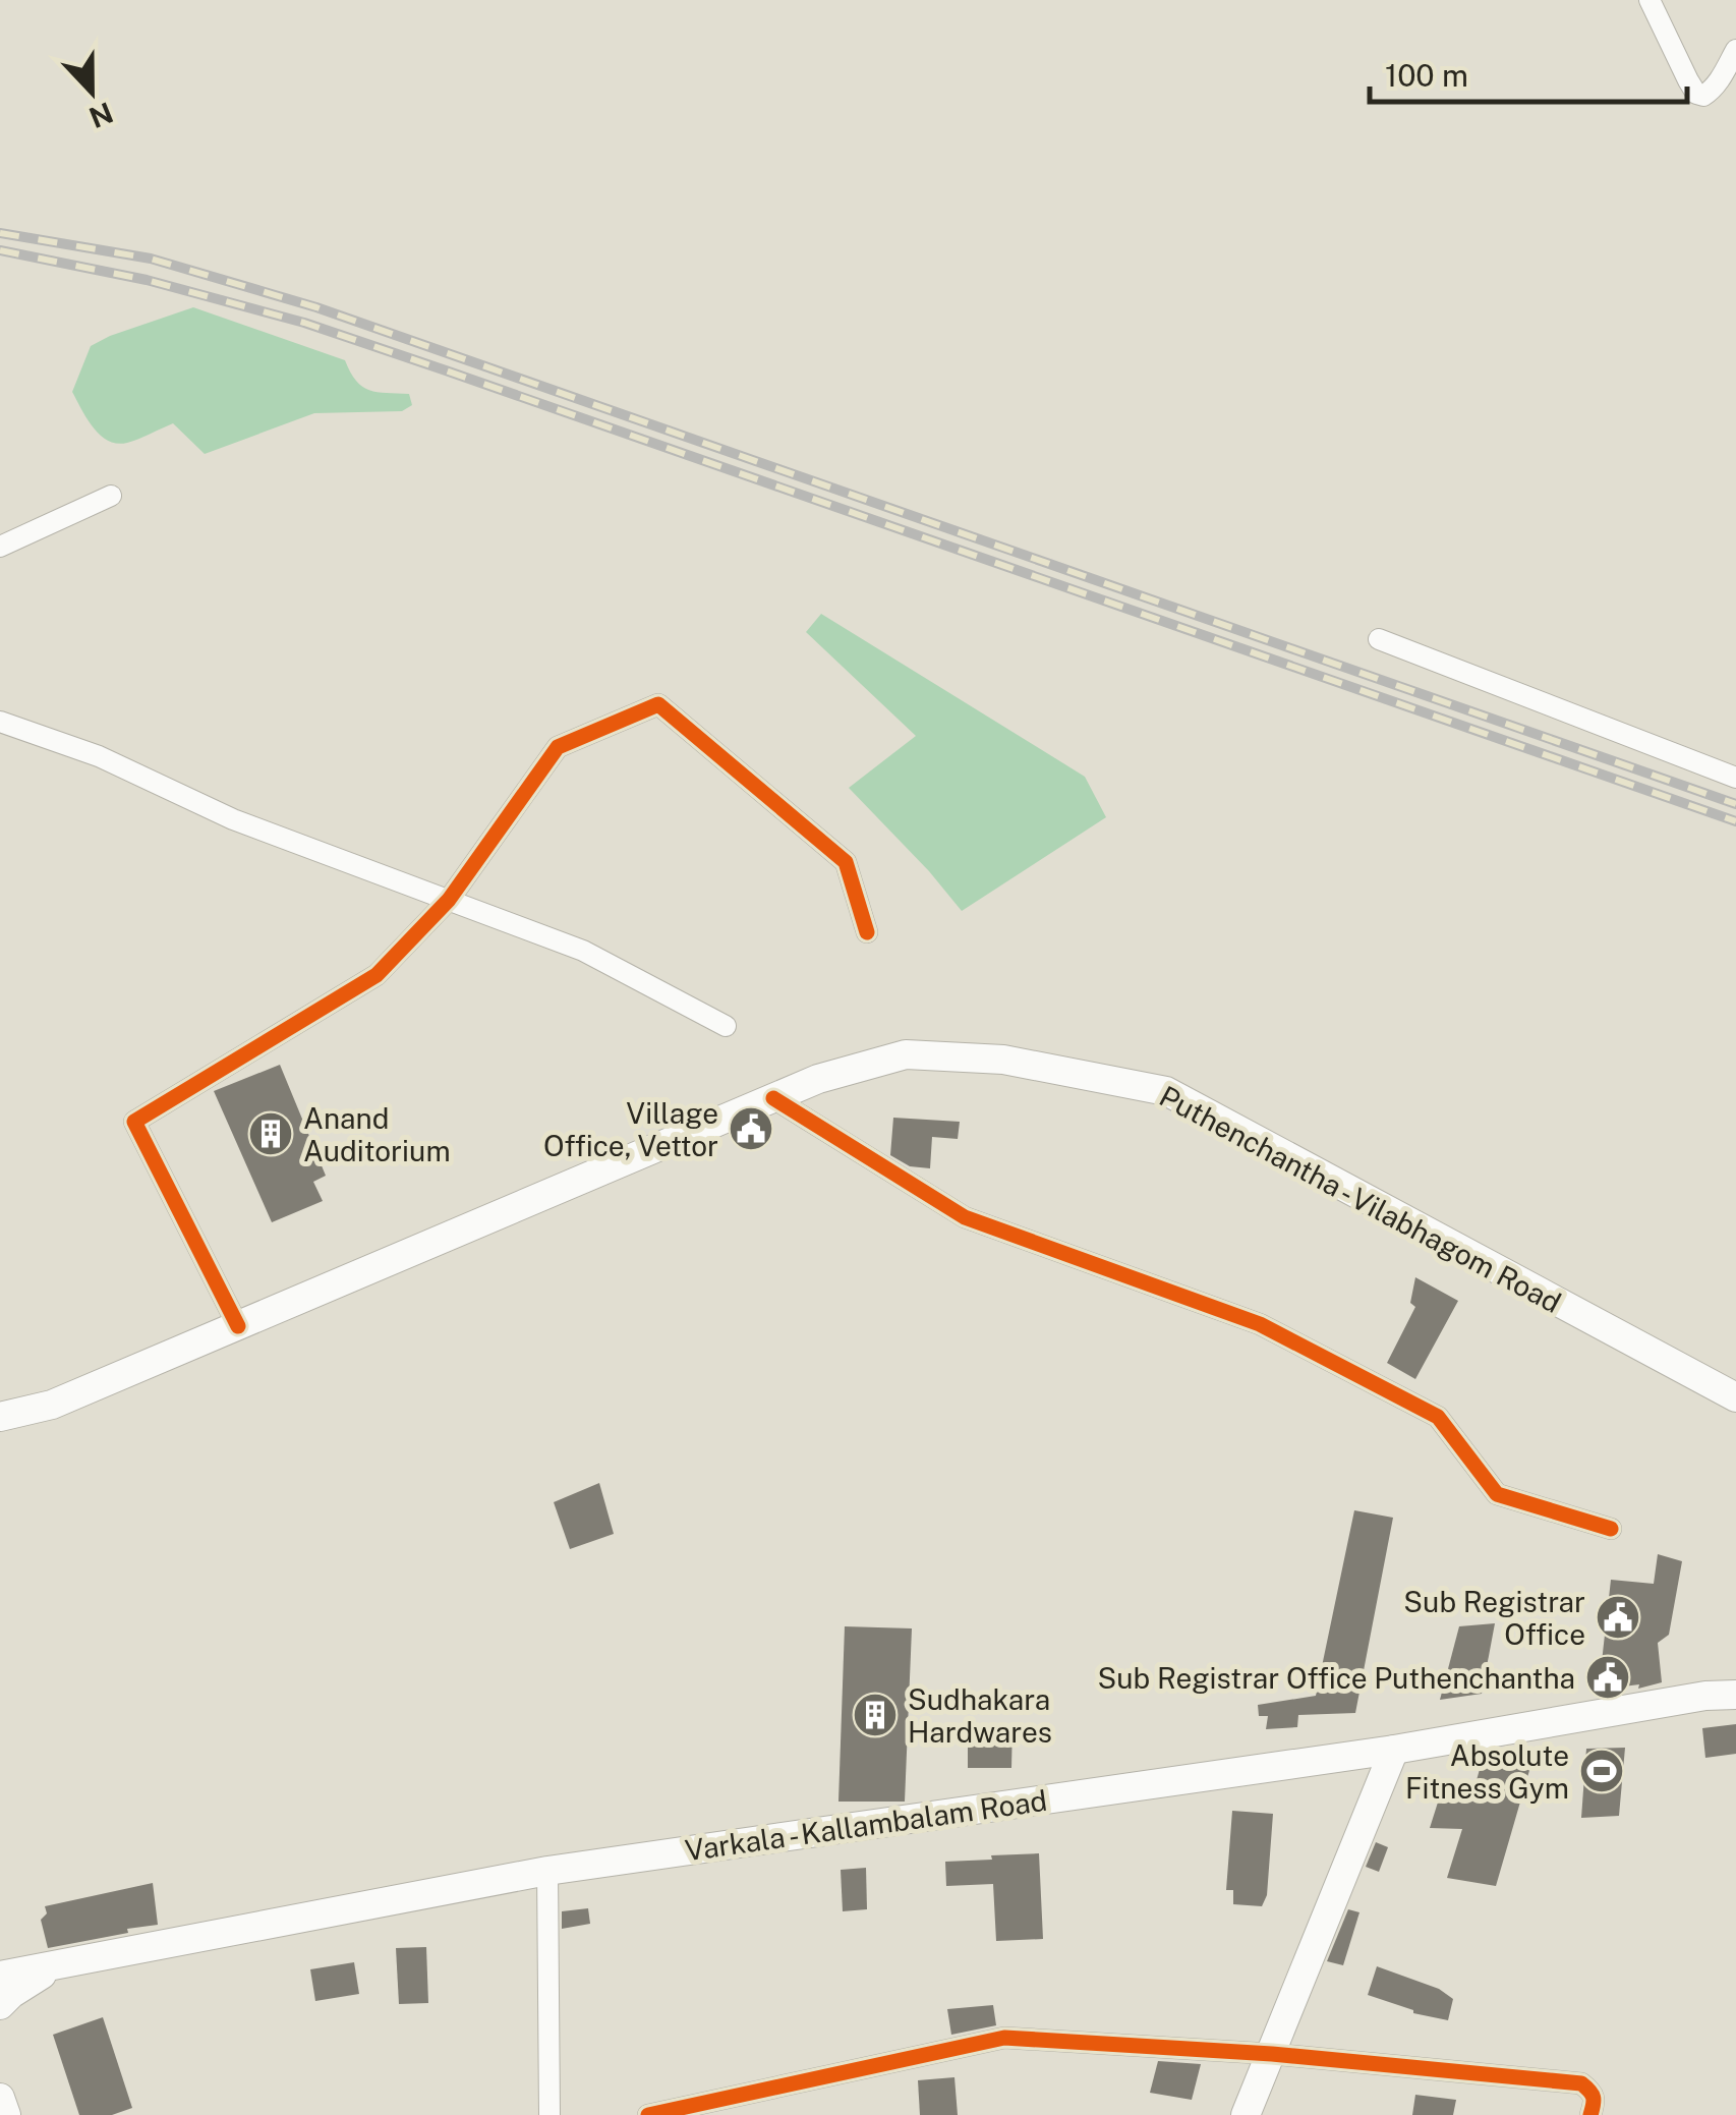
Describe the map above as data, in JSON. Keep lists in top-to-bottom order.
{
  "streets": {
    "main road": ["Puthenchantha - Vilabhagom Road", "Varkala - Kallambalam Road"]
  },
  "places": {
    "public building": ["Village Office, Vettor", "Sub Registrar Office", "Sub Registrar Office Puthenchantha"],
    "building": ["Anand Auditorium", "Sudhakara Hardwares"],
    "sports": ["Absolute Fitness Gym"]
  },
  "scale_bar": "100 m",
  "north": "bottom"
}
